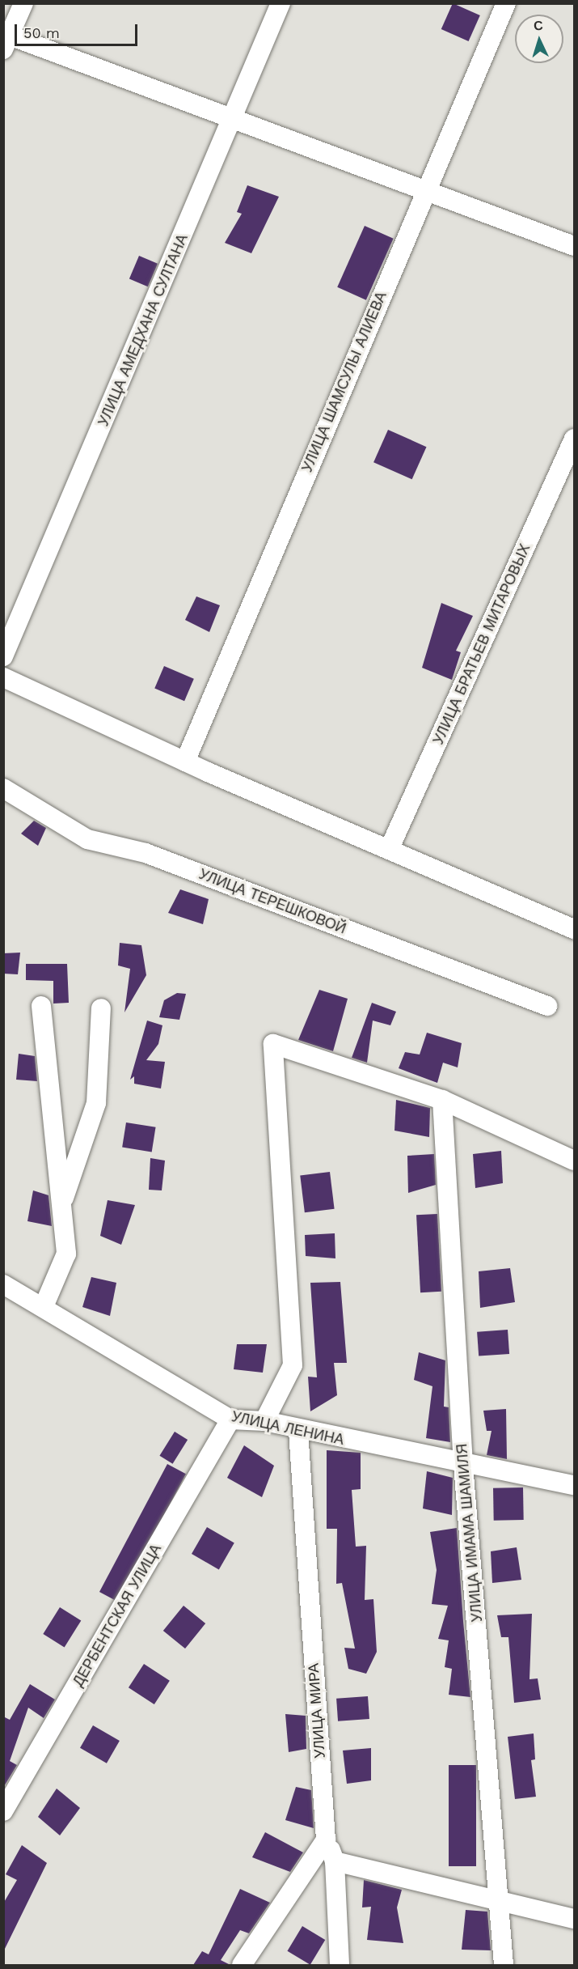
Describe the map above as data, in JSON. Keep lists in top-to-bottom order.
{
  "streets": {
    "street": [
      "УЛИЦА АМЕДХАНА СУЛТАНА",
      "УЛИЦА ШАМСУЛЫ АЛИЕВА",
      "УЛИЦА БРАТЬЕВ МИТАРОВЫХ",
      "УЛИЦА ТЕРЕШКОВОЙ",
      "УЛИЦА ЛЕНИНА",
      "УЛИЦА ИМАМА ШАМИЛЯ",
      "ДЕРБЕНТСКАЯ УЛИЦА",
      "УЛИЦА МИРА"
    ]
  },
  "crossings": [
    ["УЛИЦА ЛЕНИНА", "УЛИЦА ИМАМА ШАМИЛЯ"],
    ["УЛИЦА ЛЕНИНА", "ДЕРБЕНТСКАЯ УЛИЦА"],
    ["УЛИЦА ЛЕНИНА", "УЛИЦА МИРА"]
  ],
  "scale_bar": "50 m",
  "north": "top"
}
